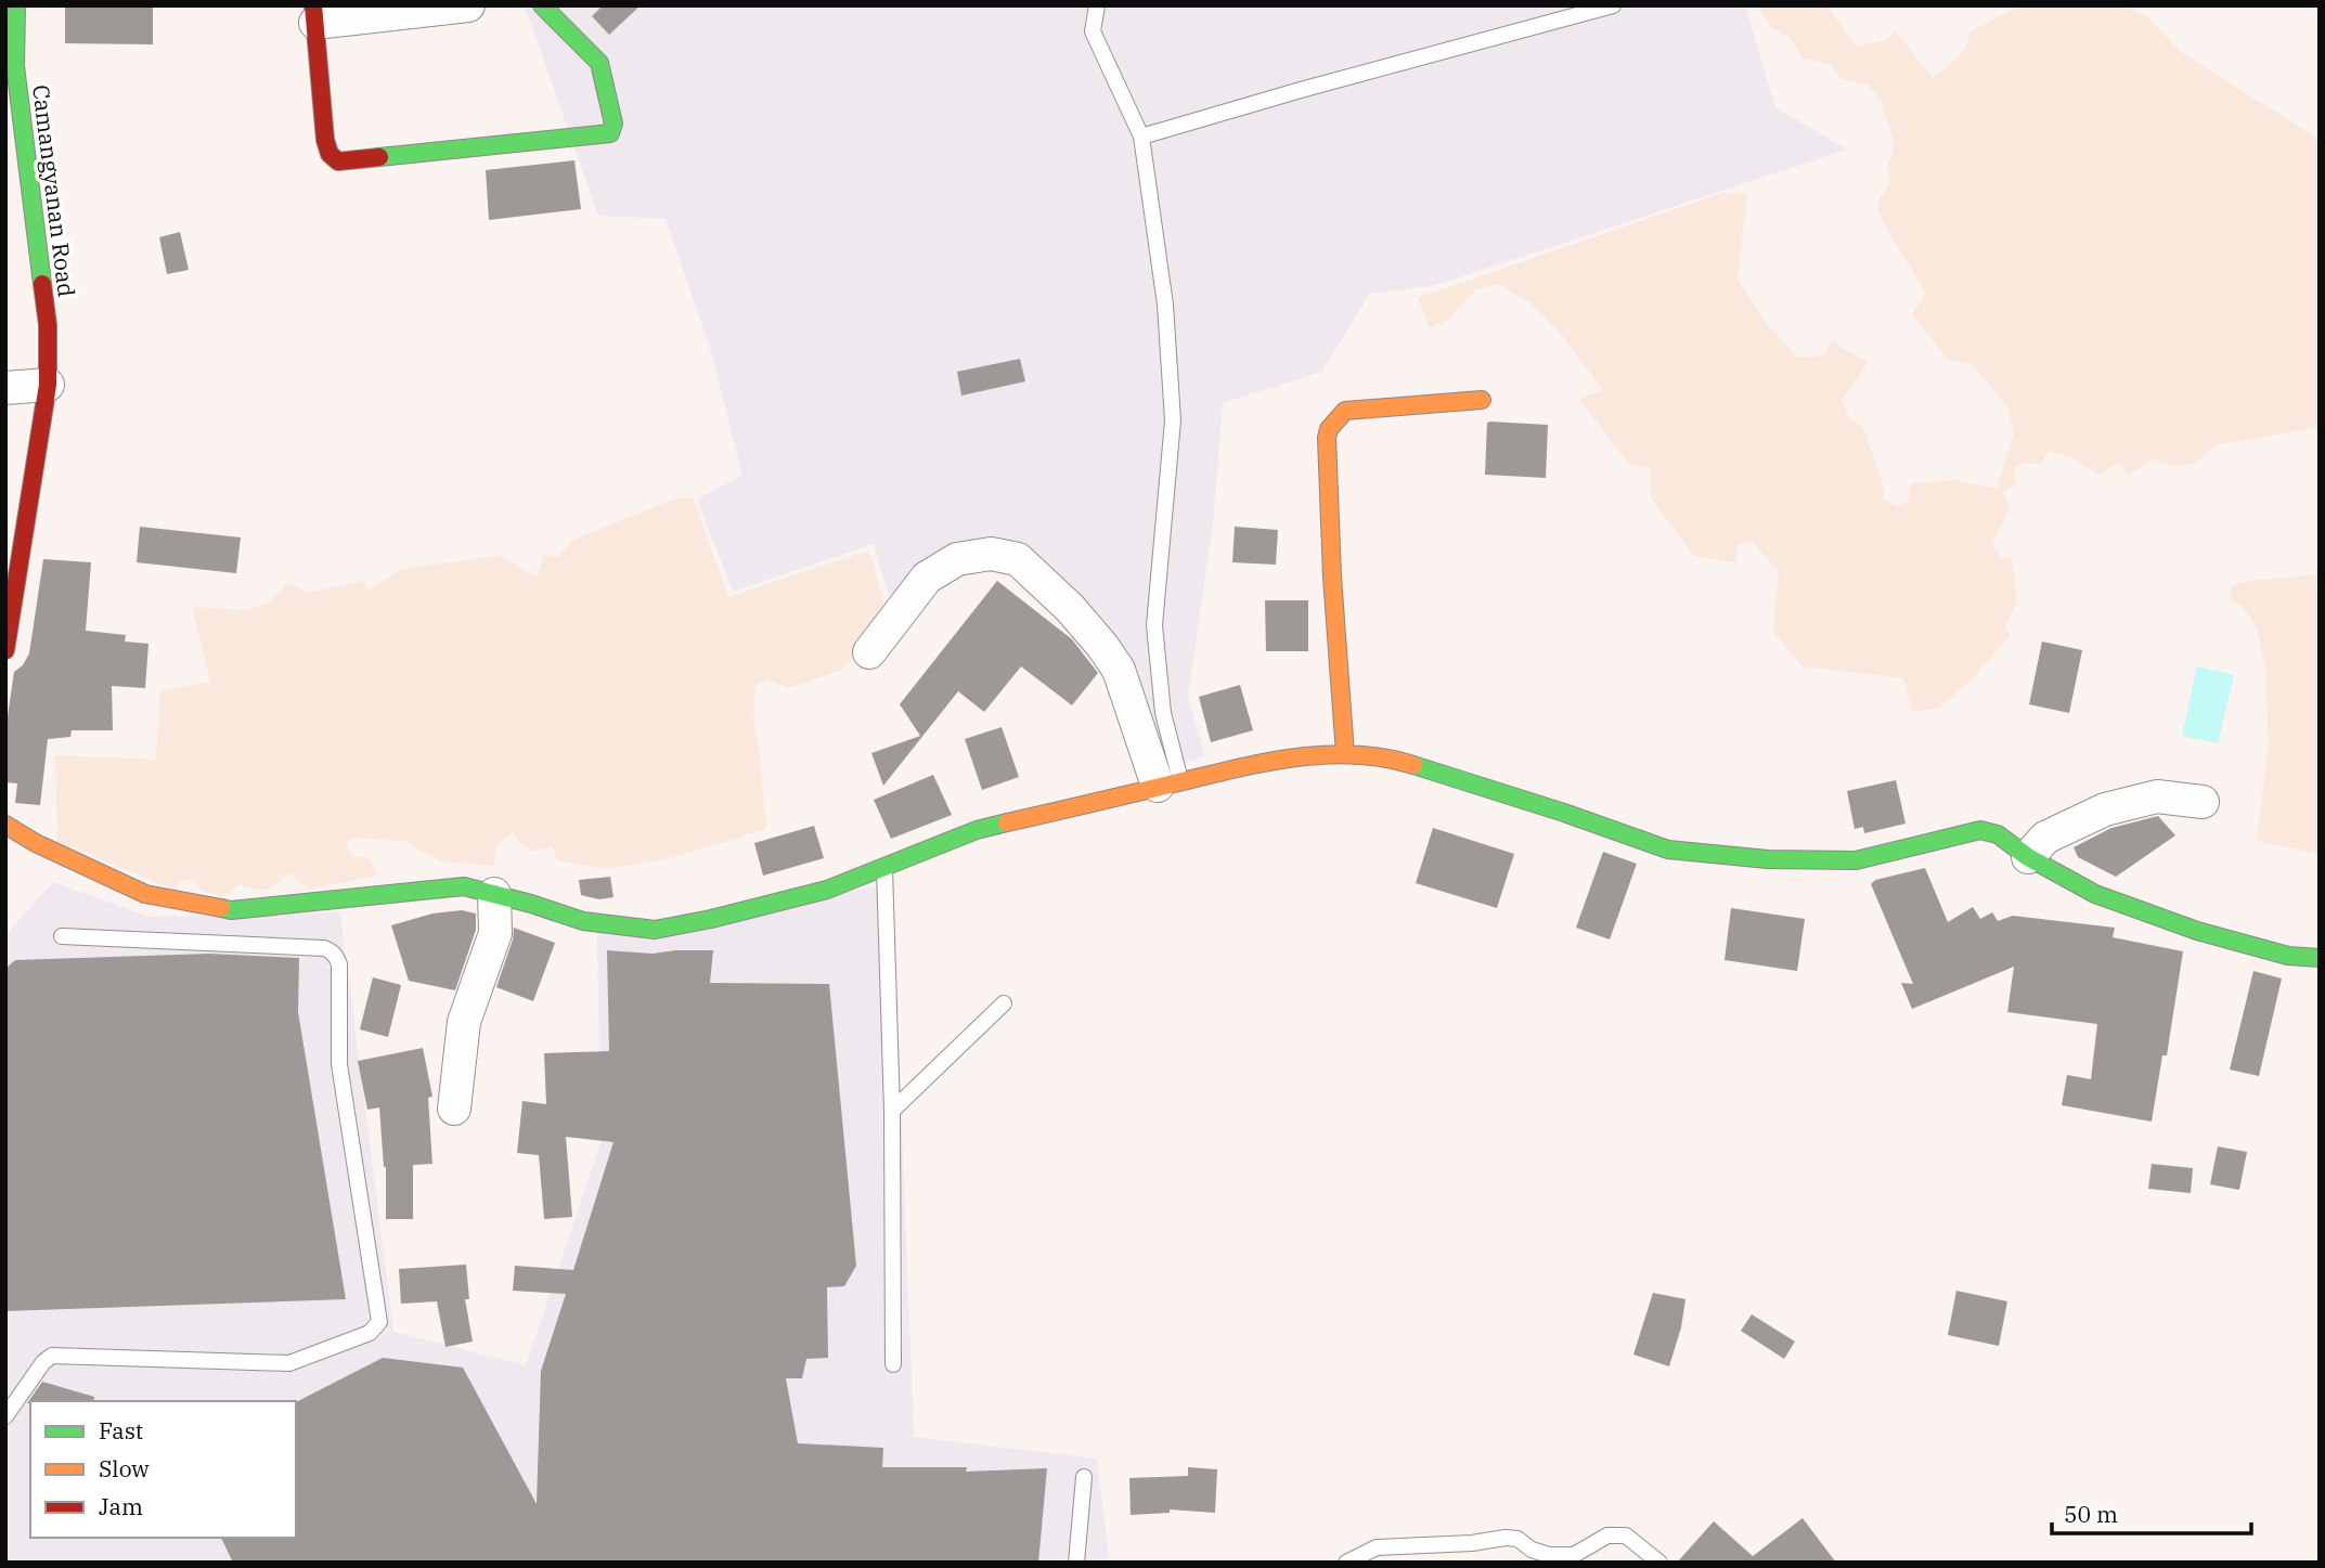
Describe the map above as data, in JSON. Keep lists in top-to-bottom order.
{
  "streets": {
    "street": ["Camangyanan Road"]
  },
  "legend": ["Fast", "Slow", "Jam"],
  "scale_bar": "50 m"
}
